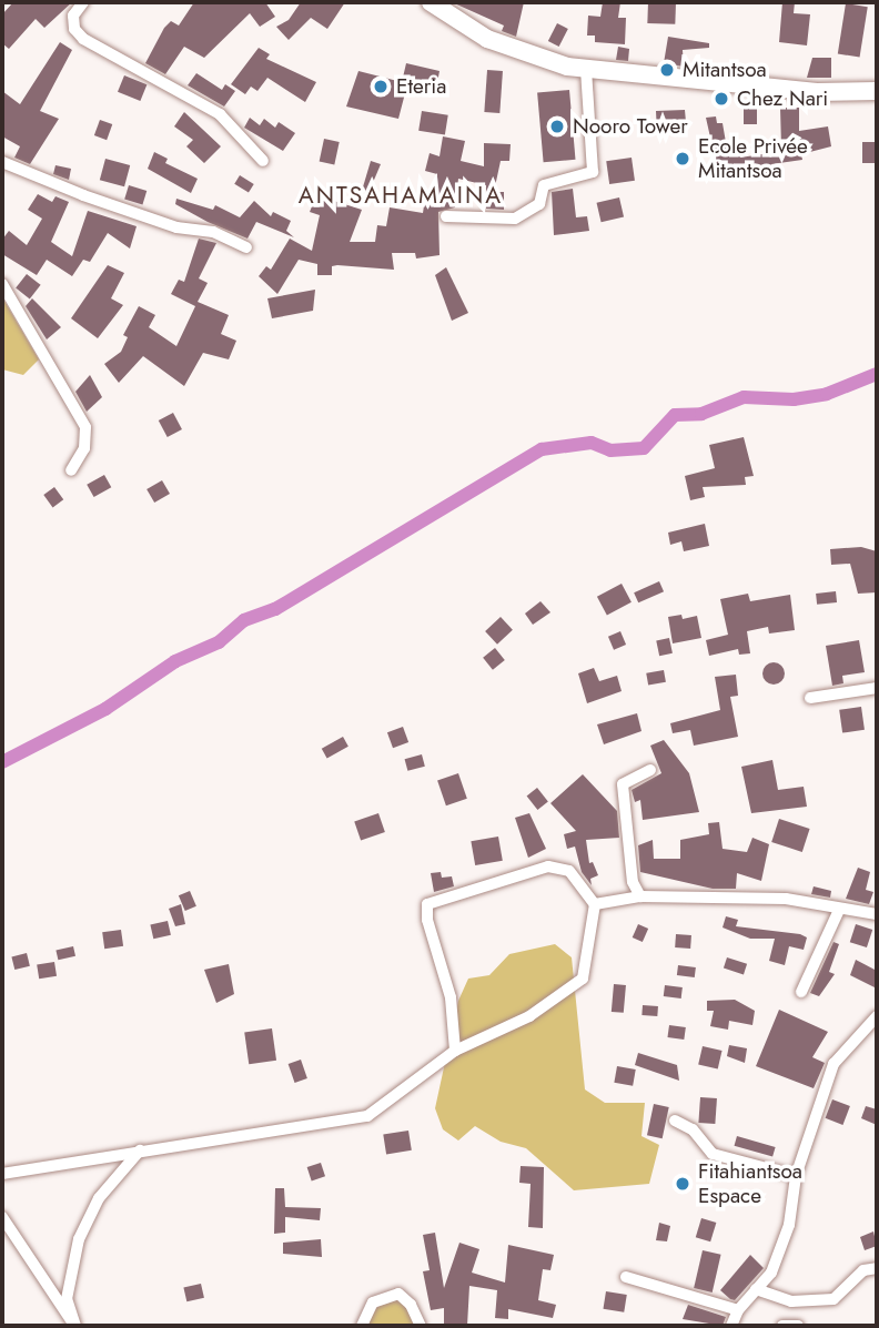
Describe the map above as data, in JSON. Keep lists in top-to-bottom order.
{
  "districts": ["ANTSAHAMAINA"],
  "places": [
    "Mitantsoa",
    "Eteria",
    "Chez Nari",
    "Nooro Tower",
    "Ecole Privée Mitantsoa",
    "Fitahiantsoa Espace"
  ]
}
